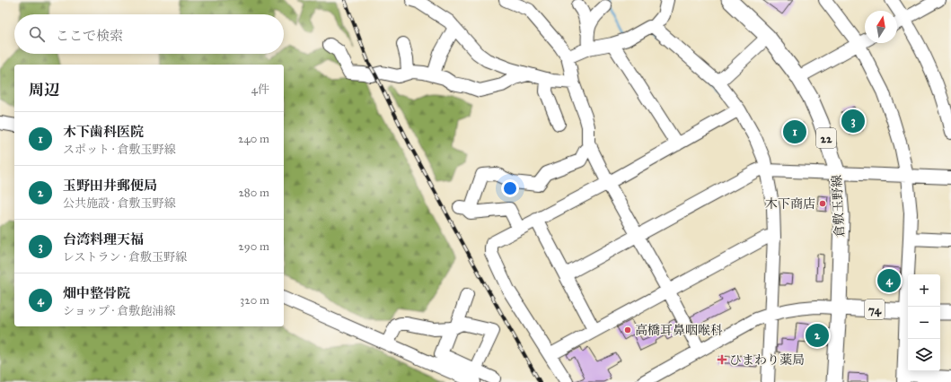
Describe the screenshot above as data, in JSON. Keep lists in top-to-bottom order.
{
  "streets": {
    "main road": ["22", "倉敷玉野線", "74"]
  },
  "crossings": [
    ["倉敷玉野線", "74"]
  ],
  "places": {
    "other": ["木下商店", "高橋耳鼻咽喉科"],
    "health": ["ひまわり薬局"]
  },
  "north": "top",
  "page": {
    "search": "ここで検索",
    "heading": ["周辺", "4件"],
    "pins": [
      "3",
      "1",
      "4",
      "2"
    ],
    "list": [
      {
        "mark": "1",
        "name": "木下歯科医院",
        "note": "スポット · 倉敷玉野線",
        "value": "240 m"
      },
      {
        "mark": "2",
        "name": "玉野田井郵便局",
        "note": "公共施設 · 倉敷玉野線",
        "value": "280 m"
      },
      {
        "mark": "3",
        "name": "台湾料理天福",
        "note": "レストラン · 倉敷玉野線",
        "value": "290 m"
      },
      {
        "mark": "4",
        "name": "畑中整骨院",
        "note": "ショップ · 倉敷飽浦線",
        "value": "320 m"
      }
    ],
    "map_buttons": ["+", "−"]
  }
}
